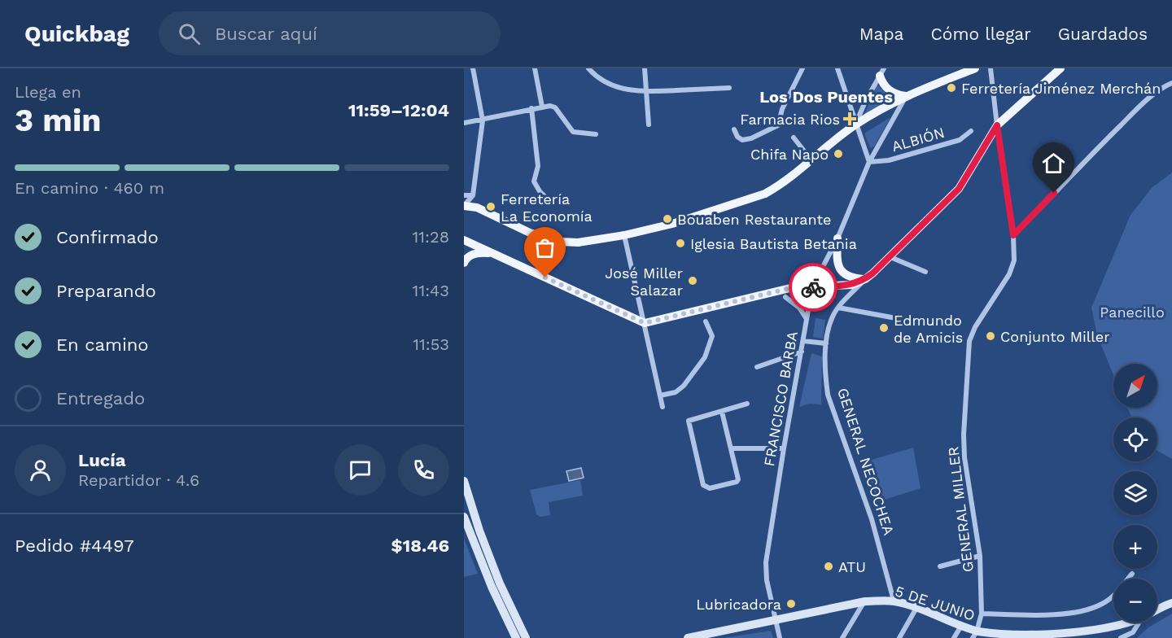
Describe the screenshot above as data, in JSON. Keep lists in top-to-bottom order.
{
  "streets": {
    "main road": ["GENERAL NECOCHEA"],
    "street": [
      "ALBIÓN",
      "FRANCISCO BARBA",
      "GENERAL MILLER",
      "5 DE JUNIO"
    ]
  },
  "crossings": [
    ["ALBIÓN", "FRANCISCO BARBA"],
    ["FRANCISCO BARBA", "5 DE JUNIO"],
    ["GENERAL NECOCHEA", "GENERAL MILLER"],
    ["GENERAL NECOCHEA", "5 DE JUNIO"],
    ["GENERAL MILLER", "5 DE JUNIO"]
  ],
  "districts": ["Los Dos Puentes"],
  "parks": ["Panecillo"],
  "places": {
    "other": [
      "Ferretería Jiménez Merchán",
      "Chifa Napo",
      "Ferretería La Economía",
      "Bouaben Restaurante",
      "Iglesia Bautista Betania",
      "José Miller Salazar",
      "Edmundo de Amicis",
      "Conjunto Miller",
      "ATU",
      "Lubricadora"
    ],
    "health": ["Farmacia Rios"]
  },
  "north": "top right",
  "page": {
    "header": "Quickbag",
    "search": "Buscar aquí",
    "nav": ["Mapa", "Cómo llegar", "Guardados"],
    "heading": ["3 min", "Llega en", "11:59–12:04"],
    "panel": [
      "Lucía",
      "Repartidor · 4.6",
      "Pedido #4497",
      "$18.46"
    ],
    "bar": "En camino · 460 m",
    "list": [
      ["Confirmado", "11:28"],
      ["Preparando", "11:43"],
      ["En camino", "11:53"],
      "Entregado"
    ],
    "map_buttons": ["+", "−"]
  }
}
